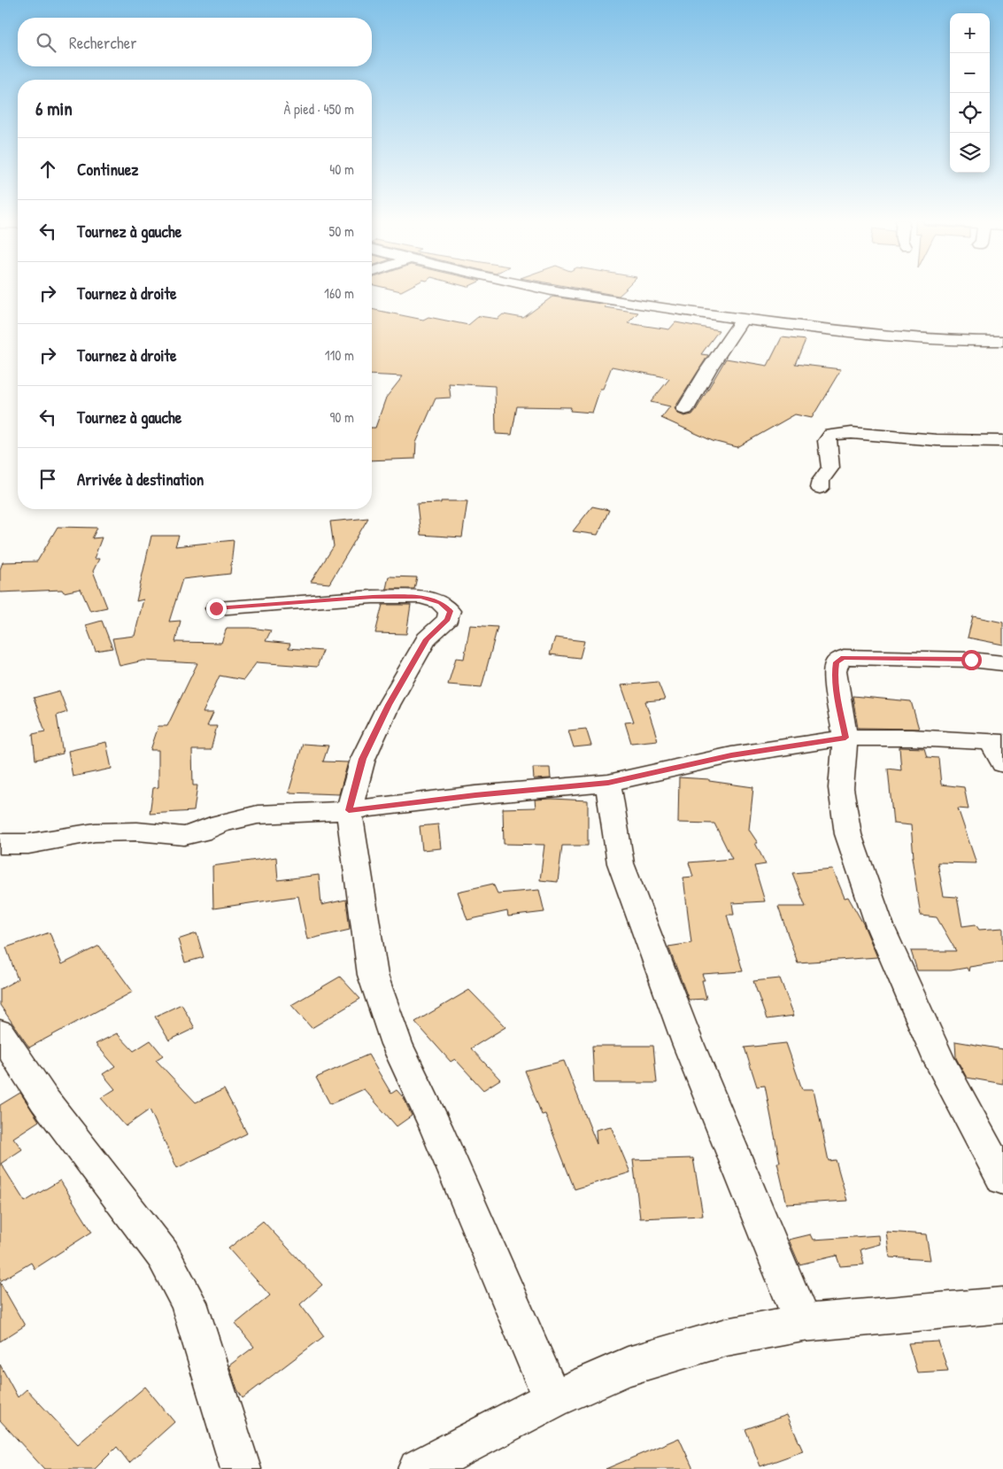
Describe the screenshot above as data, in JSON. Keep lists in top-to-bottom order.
{
  "page": {
    "map_buttons": ["+", "−"],
    "search": "Rechercher",
    "heading": ["6 min", "À pied · 450 m"],
    "list": [
      ["Continuez", "40 m"],
      ["Tournez à gauche", "50 m"],
      ["Tournez à droite", "160 m"],
      ["Tournez à droite", "110 m"],
      ["Tournez à gauche", "90 m"],
      "Arrivée à destination"
    ]
  }
}
